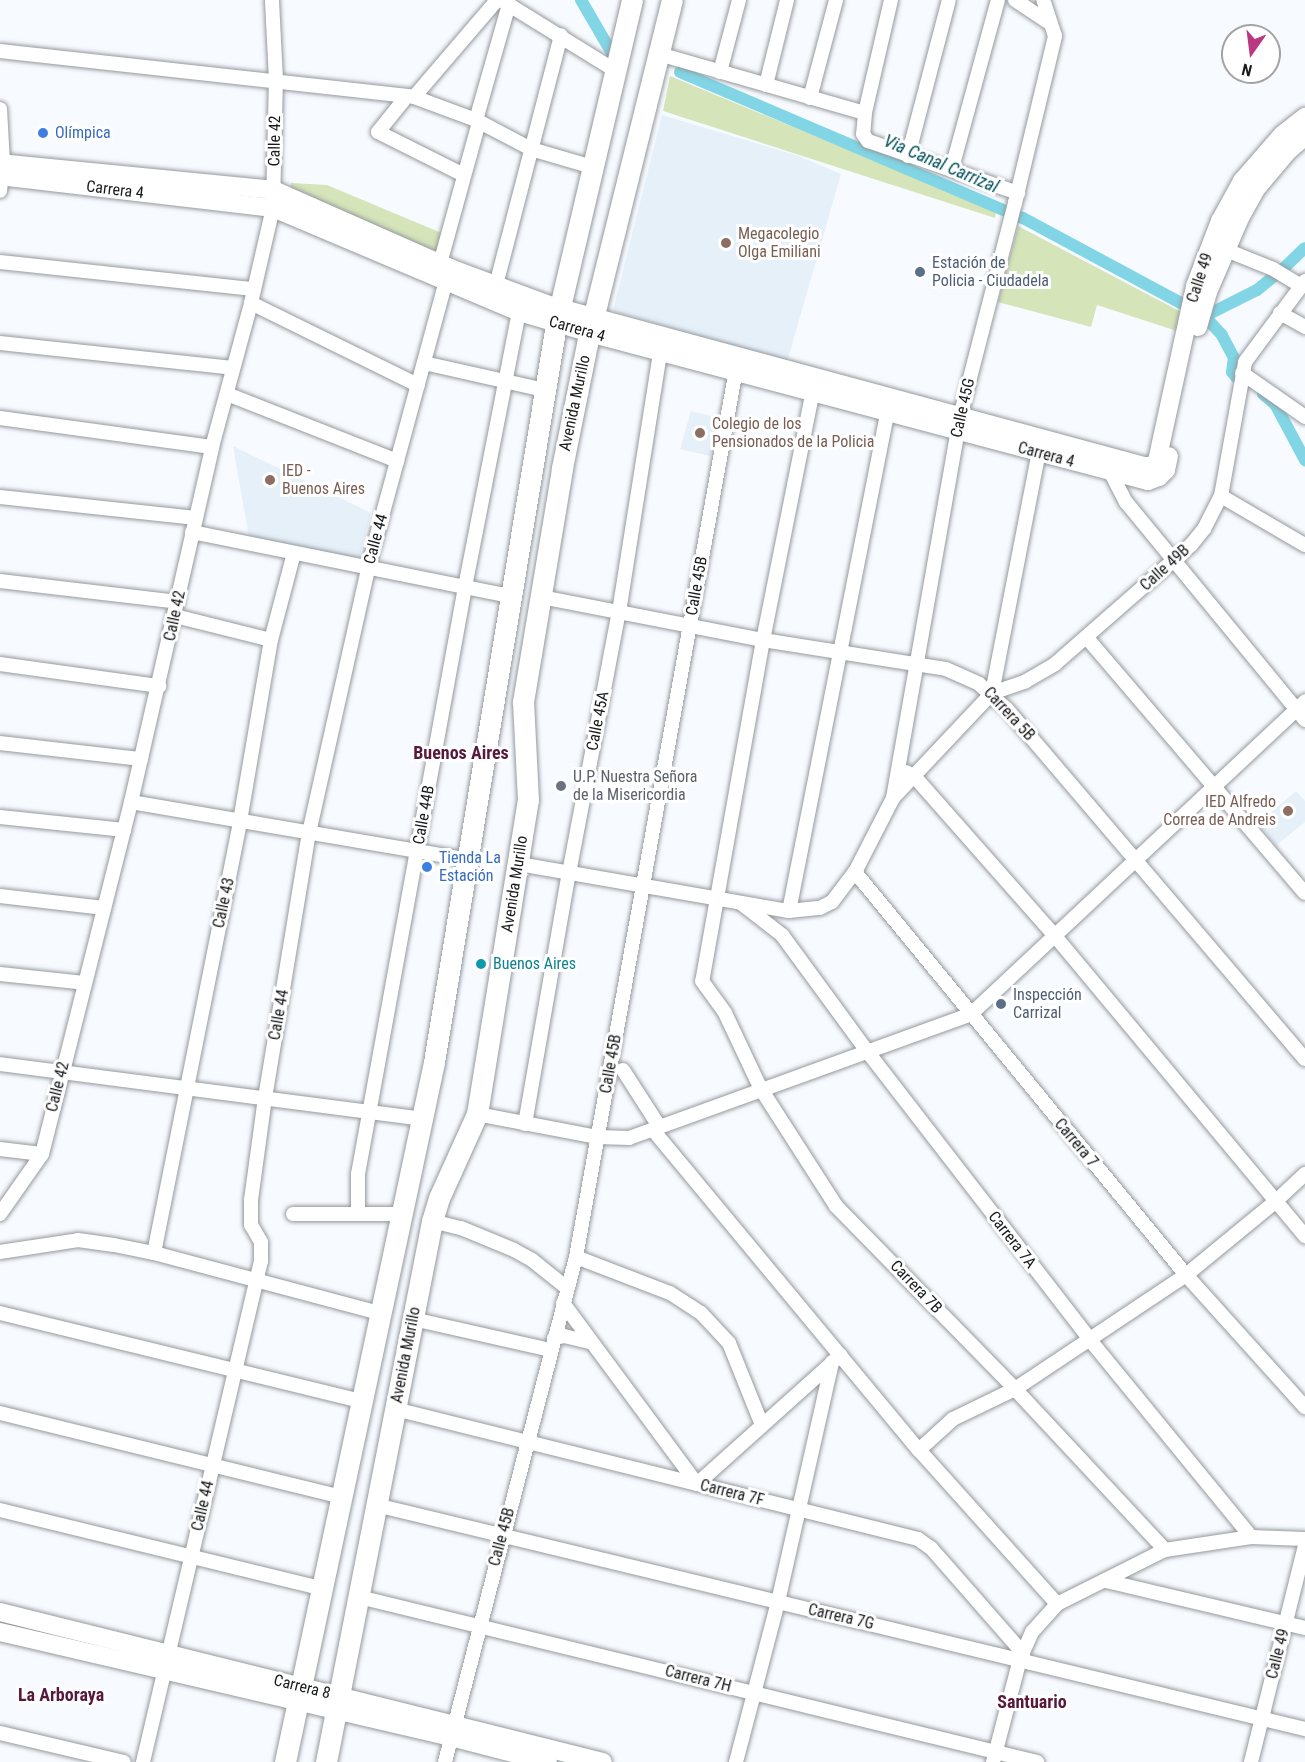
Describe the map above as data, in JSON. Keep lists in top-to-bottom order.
{
  "streets": {
    "main road": ["Avenida Murillo"],
    "street": [
      "Calle 42",
      "Carrera 4",
      "Calle 49",
      "Calle 45G",
      "Calle 44",
      "Calle 49B",
      "Calle 45B",
      "Carrera 5B",
      "Calle 45A",
      "Calle 44B",
      "Calle 43",
      "Carrera 7",
      "Carrera 7A",
      "Carrera 7B",
      "Carrera 7F",
      "Carrera 7G",
      "Carrera 7H",
      "Carrera 8"
    ]
  },
  "crossings": [
    ["Calle 42", "Carrera 4"],
    ["Carrera 4", "Calle 49"],
    ["Carrera 4", "Avenida Murillo"],
    ["Carrera 4", "Calle 45G"],
    ["Carrera 4", "Calle 44"],
    ["Carrera 4", "Calle 45B"],
    ["Carrera 4", "Calle 45A"],
    ["Carrera 4", "Calle 44B"],
    ["Calle 49", "Carrera 7G"],
    ["Avenida Murillo", "Carrera 5B"],
    ["Avenida Murillo", "Carrera 7F"],
    ["Avenida Murillo", "Carrera 7G"],
    ["Avenida Murillo", "Carrera 7H"],
    ["Avenida Murillo", "Carrera 8"],
    ["Calle 45G", "Calle 49B"],
    ["Calle 45G", "Carrera 5B"],
    ["Calle 45G", "Carrera 7"],
    ["Calle 44", "Carrera 8"],
    ["Calle 49B", "Carrera 5B"],
    ["Calle 45B", "Carrera 5B"],
    ["Calle 45B", "Carrera 7F"],
    ["Calle 45B", "Carrera 7G"],
    ["Calle 45B", "Carrera 7H"],
    ["Calle 45B", "Carrera 8"],
    ["Carrera 5B", "Calle 45A"],
    ["Carrera 7F", "Carrera 7G"]
  ],
  "districts": ["Buenos Aires", "La Arboraya", "Santuario"],
  "water": ["Via Canal Carrizal"],
  "places": [
    "Olímpica",
    "Megacolegio Olga Emiliani",
    "Estación de Policia - Ciudadela",
    "Colegio de los Pensionados de la Policia",
    "IED - Buenos Aires",
    "U.P. Nuestra Señora de la Misericordia",
    "IED Alfredo Correa de Andreis",
    "Tienda La Estación",
    "Buenos Aires",
    "Inspección Carrizal"
  ],
  "north": "bottom"
}
